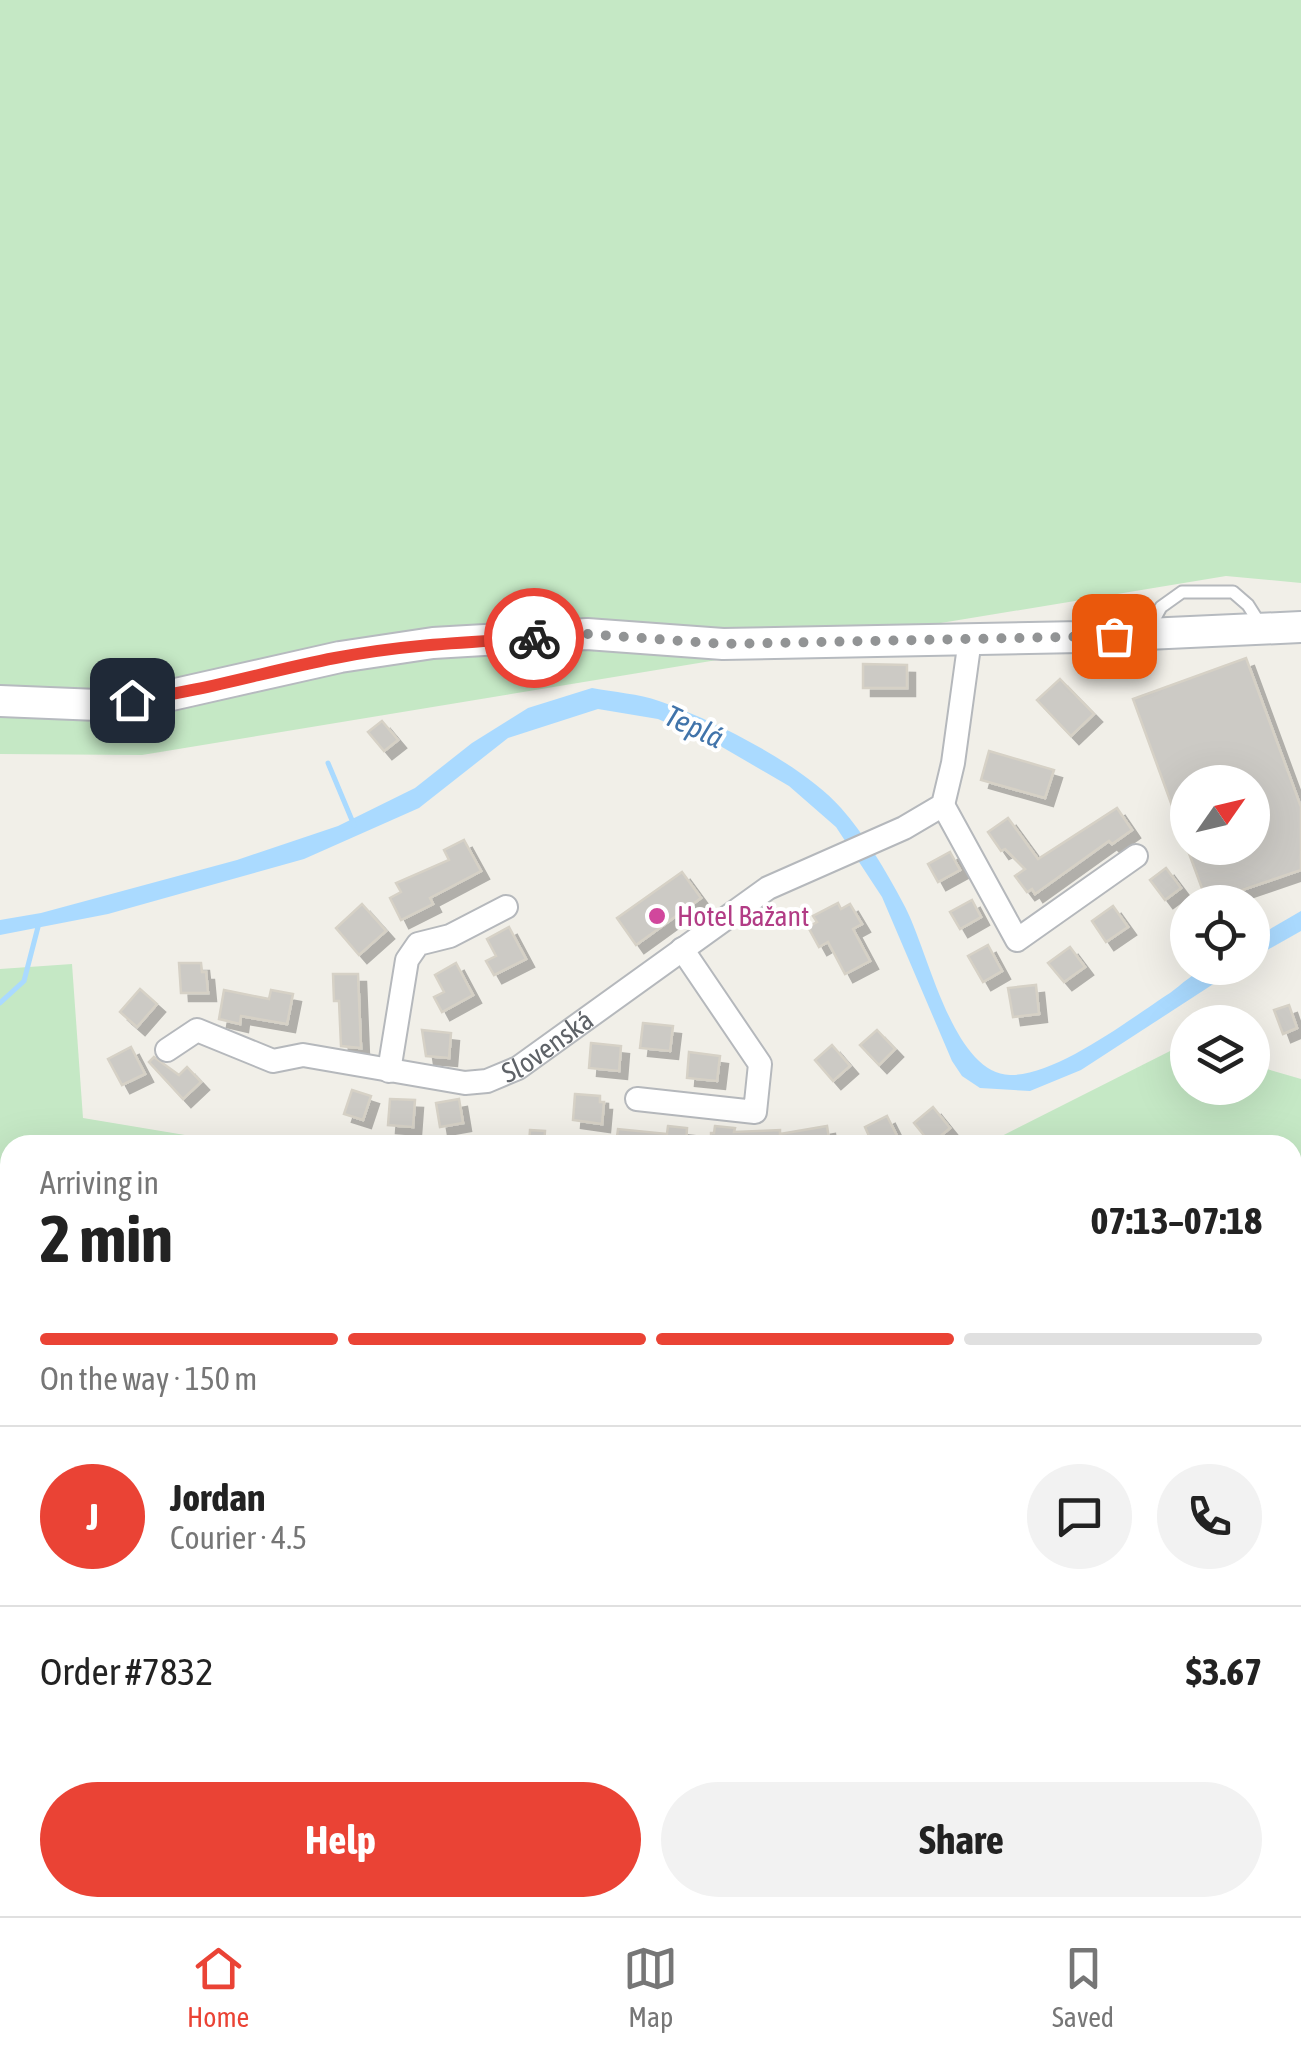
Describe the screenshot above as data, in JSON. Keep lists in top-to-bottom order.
{
  "streets": {
    "street": ["Slovenská"]
  },
  "water": ["Teplá"],
  "places": ["Hotel Bažant"],
  "north": "top right",
  "page": {
    "heading": ["2 min", "Arriving in", "07:13–07:18"],
    "panel": [
      "Jordan",
      "Courier · 4.5",
      "Order #7832",
      "$3.67"
    ],
    "bar": "On the way · 150 m",
    "round": "J",
    "buttons": ["Help", "Share"],
    "tabs": ["Home", "Map", "Saved"]
  }
}
